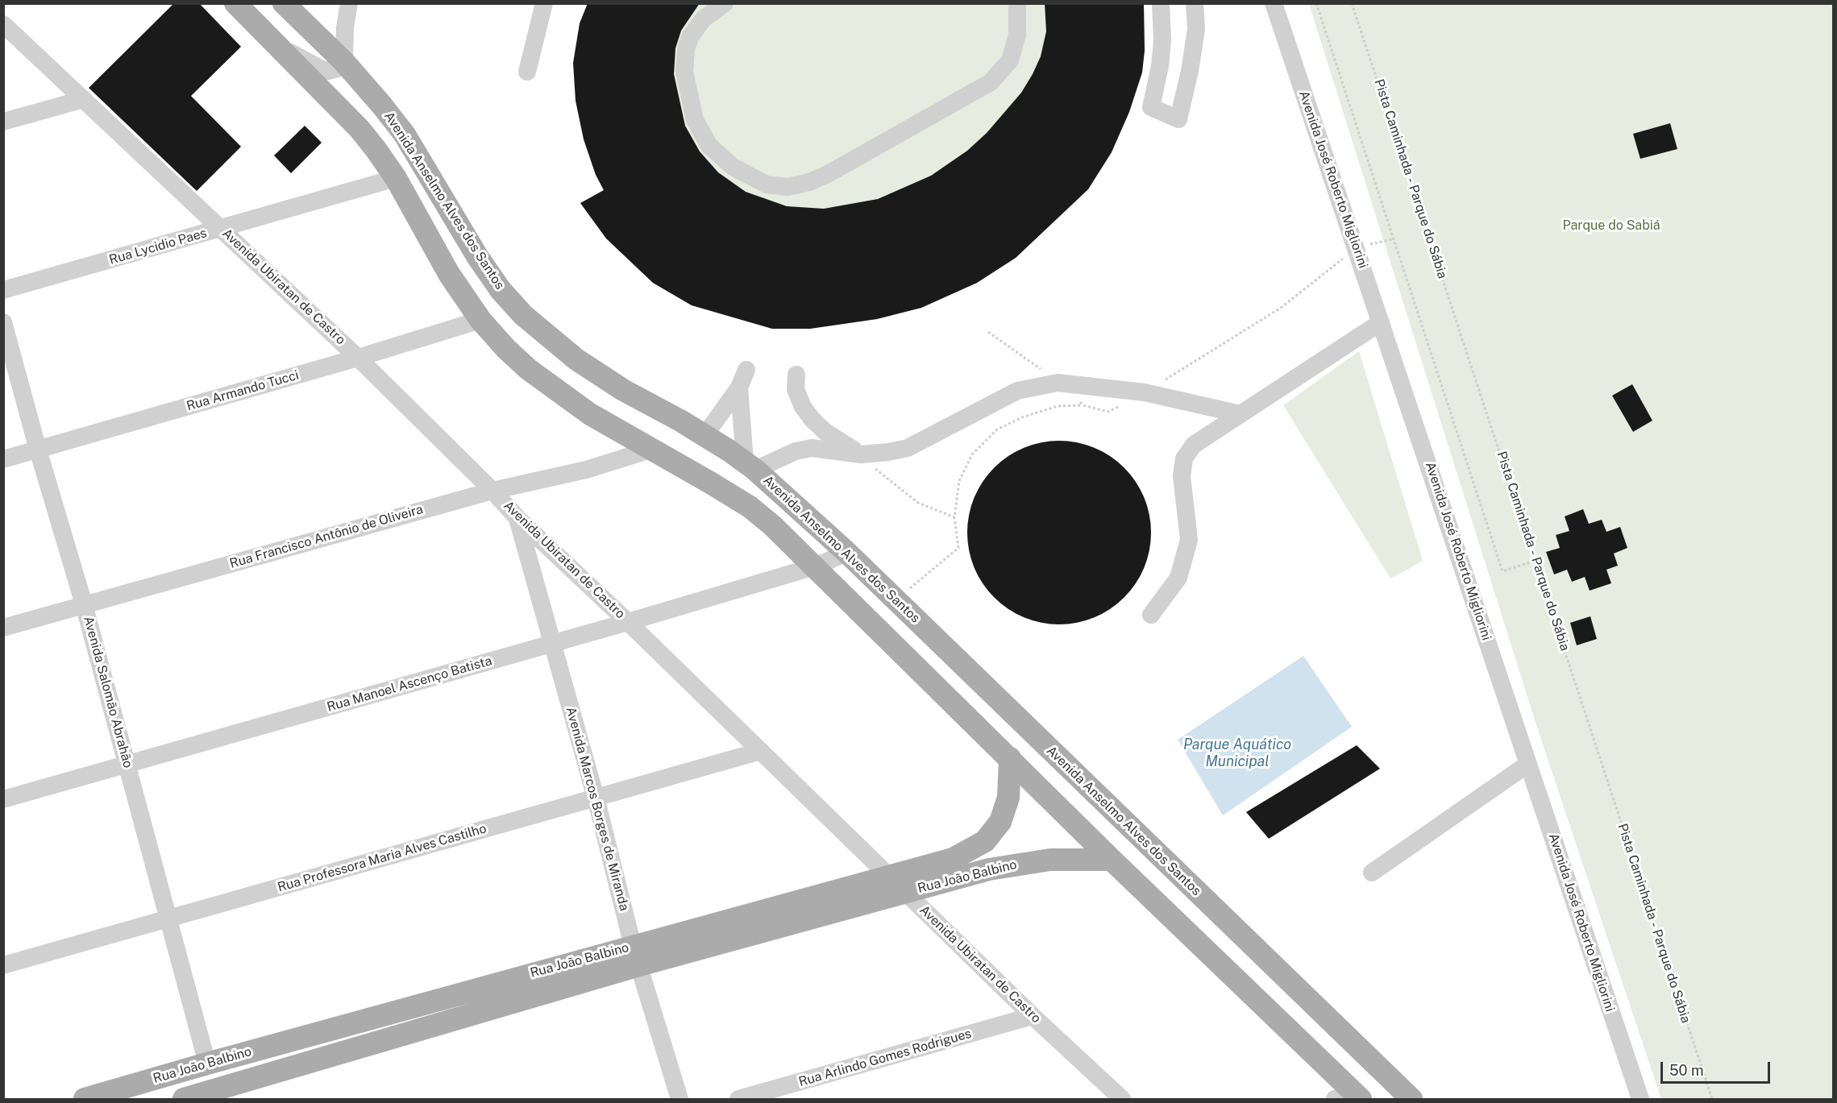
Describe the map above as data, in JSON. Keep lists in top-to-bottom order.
{
  "streets": {
    "main road": ["Avenida Anselmo Alves dos Santos", "Rua João Balbino"],
    "street": [
      "Avenida José Roberto Migliorini",
      "Rua Lycidio Paes",
      "Avenida Ubiratan de Castro",
      "Rua Armando Tucci",
      "Rua Francisco Antônio de Oliveira",
      "Rua Manoel Ascenço Batista",
      "Avenida Salomão Abrahão",
      "Avenida Marcos Borges de Miranda",
      "Rua Professora Maria Alves Castilho",
      "Rua Arlindo Gomes Rodrigues"
    ],
    "path": ["Pista Caminhada - Parque do Sábia"]
  },
  "crossings": [
    ["Avenida Anselmo Alves dos Santos", "Rua Manoel Ascenço Batista"],
    ["Rua Lycidio Paes", "Avenida Ubiratan de Castro"],
    ["Avenida Ubiratan de Castro", "Rua Armando Tucci"],
    ["Avenida Ubiratan de Castro", "Rua Francisco Antônio de Oliveira"],
    ["Avenida Ubiratan de Castro", "Rua Manoel Ascenço Batista"],
    ["Avenida Ubiratan de Castro", "Avenida Marcos Borges de Miranda"],
    ["Avenida Ubiratan de Castro", "Rua Professora Maria Alves Castilho"],
    ["Avenida Ubiratan de Castro", "Rua João Balbino"],
    ["Avenida Ubiratan de Castro", "Rua Arlindo Gomes Rodrigues"],
    ["Rua Armando Tucci", "Avenida Salomão Abrahão"],
    ["Rua Francisco Antônio de Oliveira", "Avenida Salomão Abrahão"],
    ["Rua Manoel Ascenço Batista", "Avenida Salomão Abrahão"],
    ["Rua Manoel Ascenço Batista", "Avenida Marcos Borges de Miranda"],
    ["Avenida Salomão Abrahão", "Rua Professora Maria Alves Castilho"],
    ["Avenida Salomão Abrahão", "Rua João Balbino"],
    ["Avenida Marcos Borges de Miranda", "Rua Professora Maria Alves Castilho"],
    ["Avenida Marcos Borges de Miranda", "Rua João Balbino"]
  ],
  "water": ["Parque Aquático Municipal"],
  "parks": ["Parque do Sabiá"],
  "scale_bar": "50 m"
}
